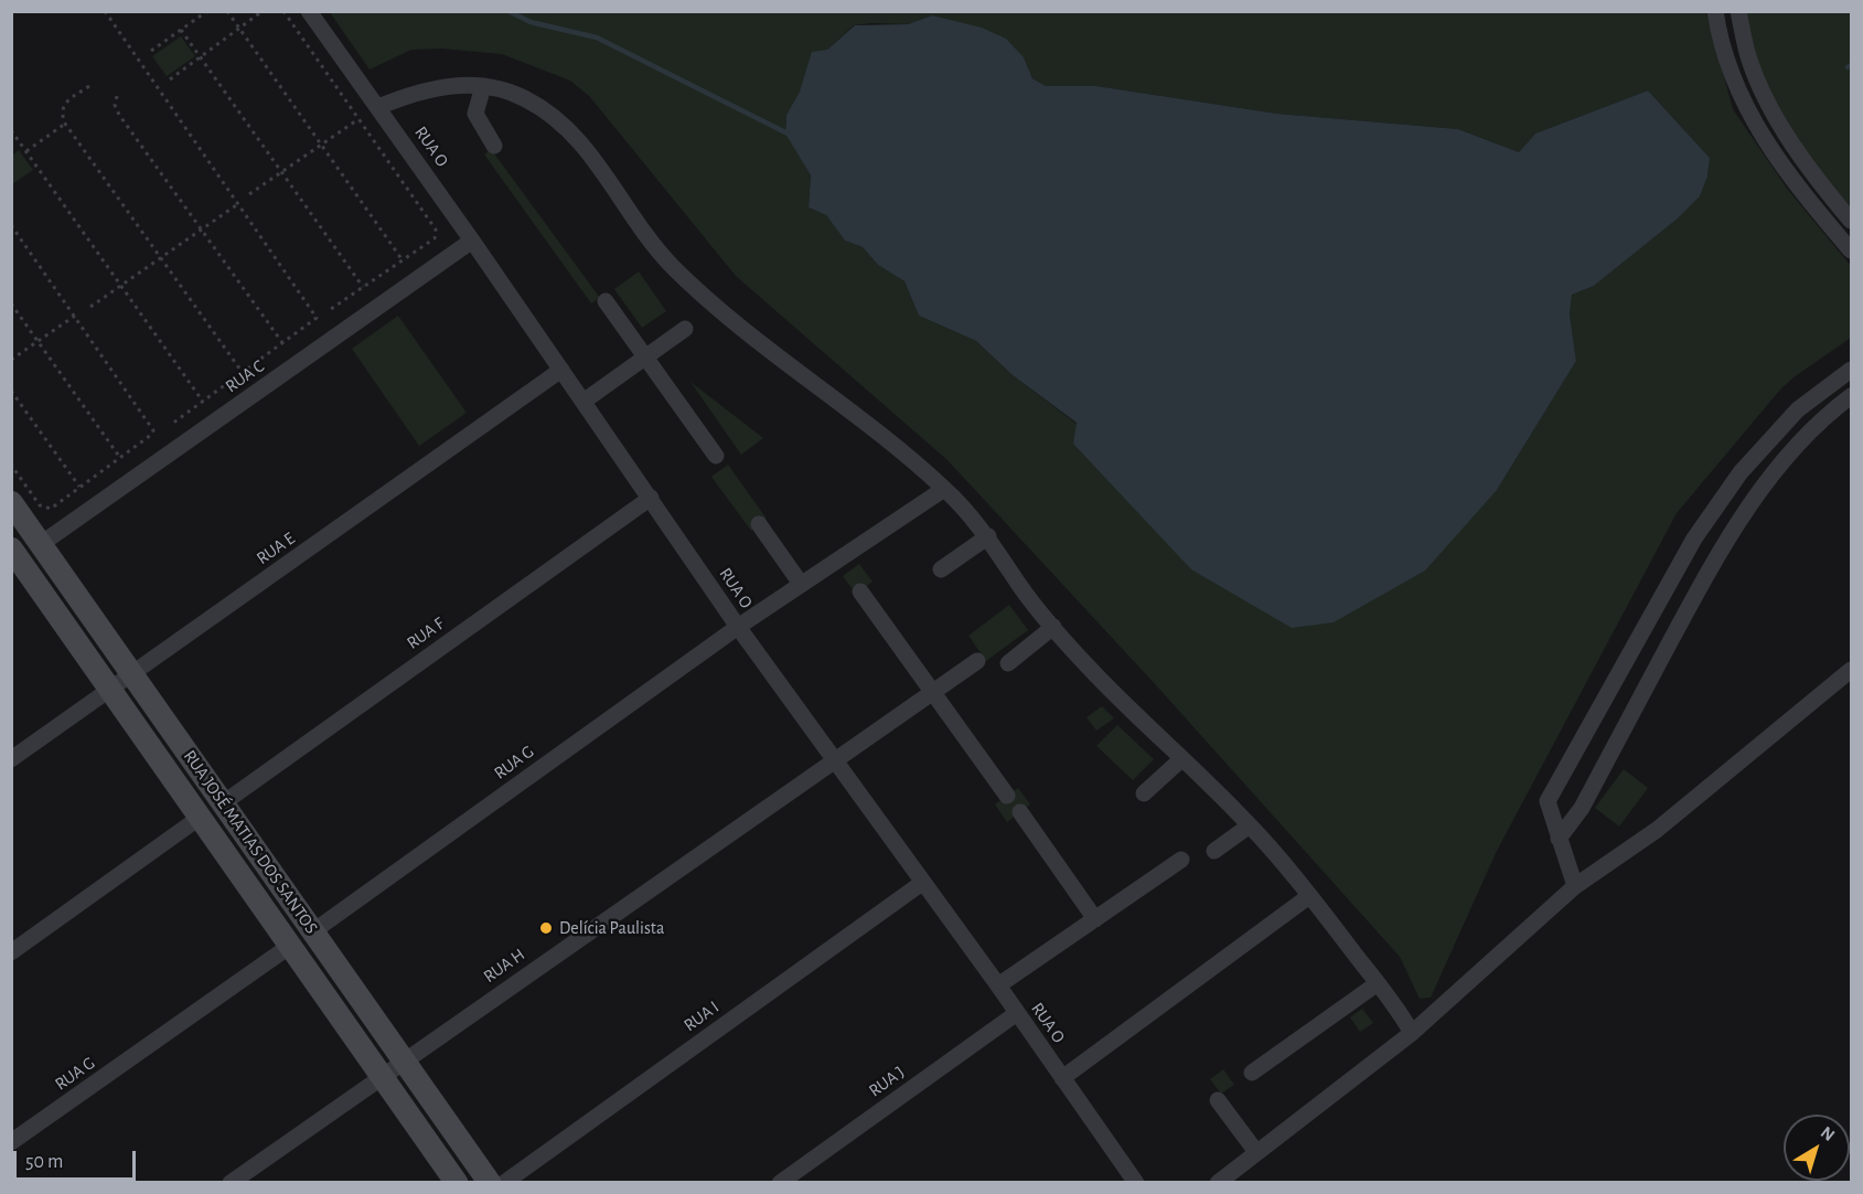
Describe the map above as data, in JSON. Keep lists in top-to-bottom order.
{
  "streets": {
    "main road": ["RUA JOSÉ MATIAS DOS SANTOS"],
    "street": [
      "RUA O",
      "RUA C",
      "RUA E",
      "RUA F",
      "RUA G",
      "RUA H",
      "RUA I",
      "RUA J"
    ]
  },
  "crossings": [
    ["RUA O", "RUA C"],
    ["RUA O", "RUA E"],
    ["RUA O", "RUA F"],
    ["RUA O", "RUA G"],
    ["RUA O", "RUA H"],
    ["RUA O", "RUA I"],
    ["RUA O", "RUA J"],
    ["RUA C", "RUA JOSÉ MATIAS DOS SANTOS"],
    ["RUA E", "RUA JOSÉ MATIAS DOS SANTOS"],
    ["RUA F", "RUA JOSÉ MATIAS DOS SANTOS"],
    ["RUA G", "RUA JOSÉ MATIAS DOS SANTOS"],
    ["RUA JOSÉ MATIAS DOS SANTOS", "RUA H"]
  ],
  "places": ["Delícia Paulista"],
  "scale_bar": "50 m",
  "north": "top right"
}
